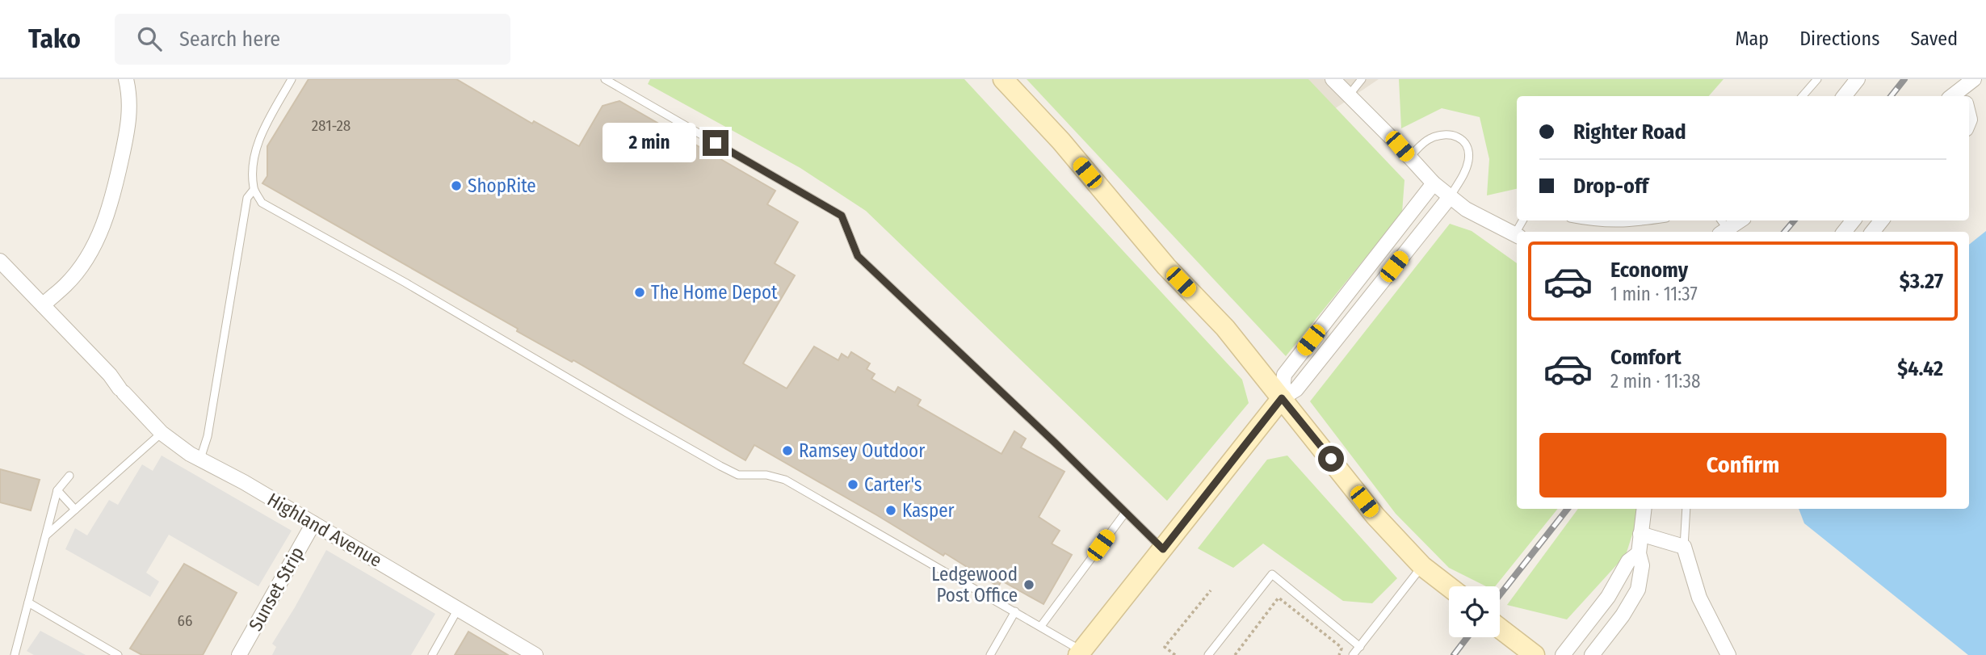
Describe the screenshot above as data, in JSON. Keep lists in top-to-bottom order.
{
  "streets": {
    "street": ["Highland Avenue", "Sunset Strip"]
  },
  "crossings": [
    ["Highland Avenue", "Sunset Strip"]
  ],
  "places": [
    "ShopRite",
    "The Home Depot",
    "Ramsey Outdoor",
    "Carter's",
    "Kasper",
    "Ledgewood Post Office"
  ],
  "house_numbers": ["281-28", "66"],
  "page": {
    "header": "Tako",
    "search": "Search here",
    "nav": ["Map", "Directions", "Saved"],
    "banner": ["Righter Road", "Drop-off"],
    "bubble": "2 min",
    "list": [
      {
        "name": "Economy",
        "note": "1 min · 11:37",
        "value": "$3.27"
      },
      {
        "name": "Comfort",
        "note": "2 min · 11:38",
        "value": "$4.42"
      }
    ],
    "buttons": "Confirm"
  }
}
